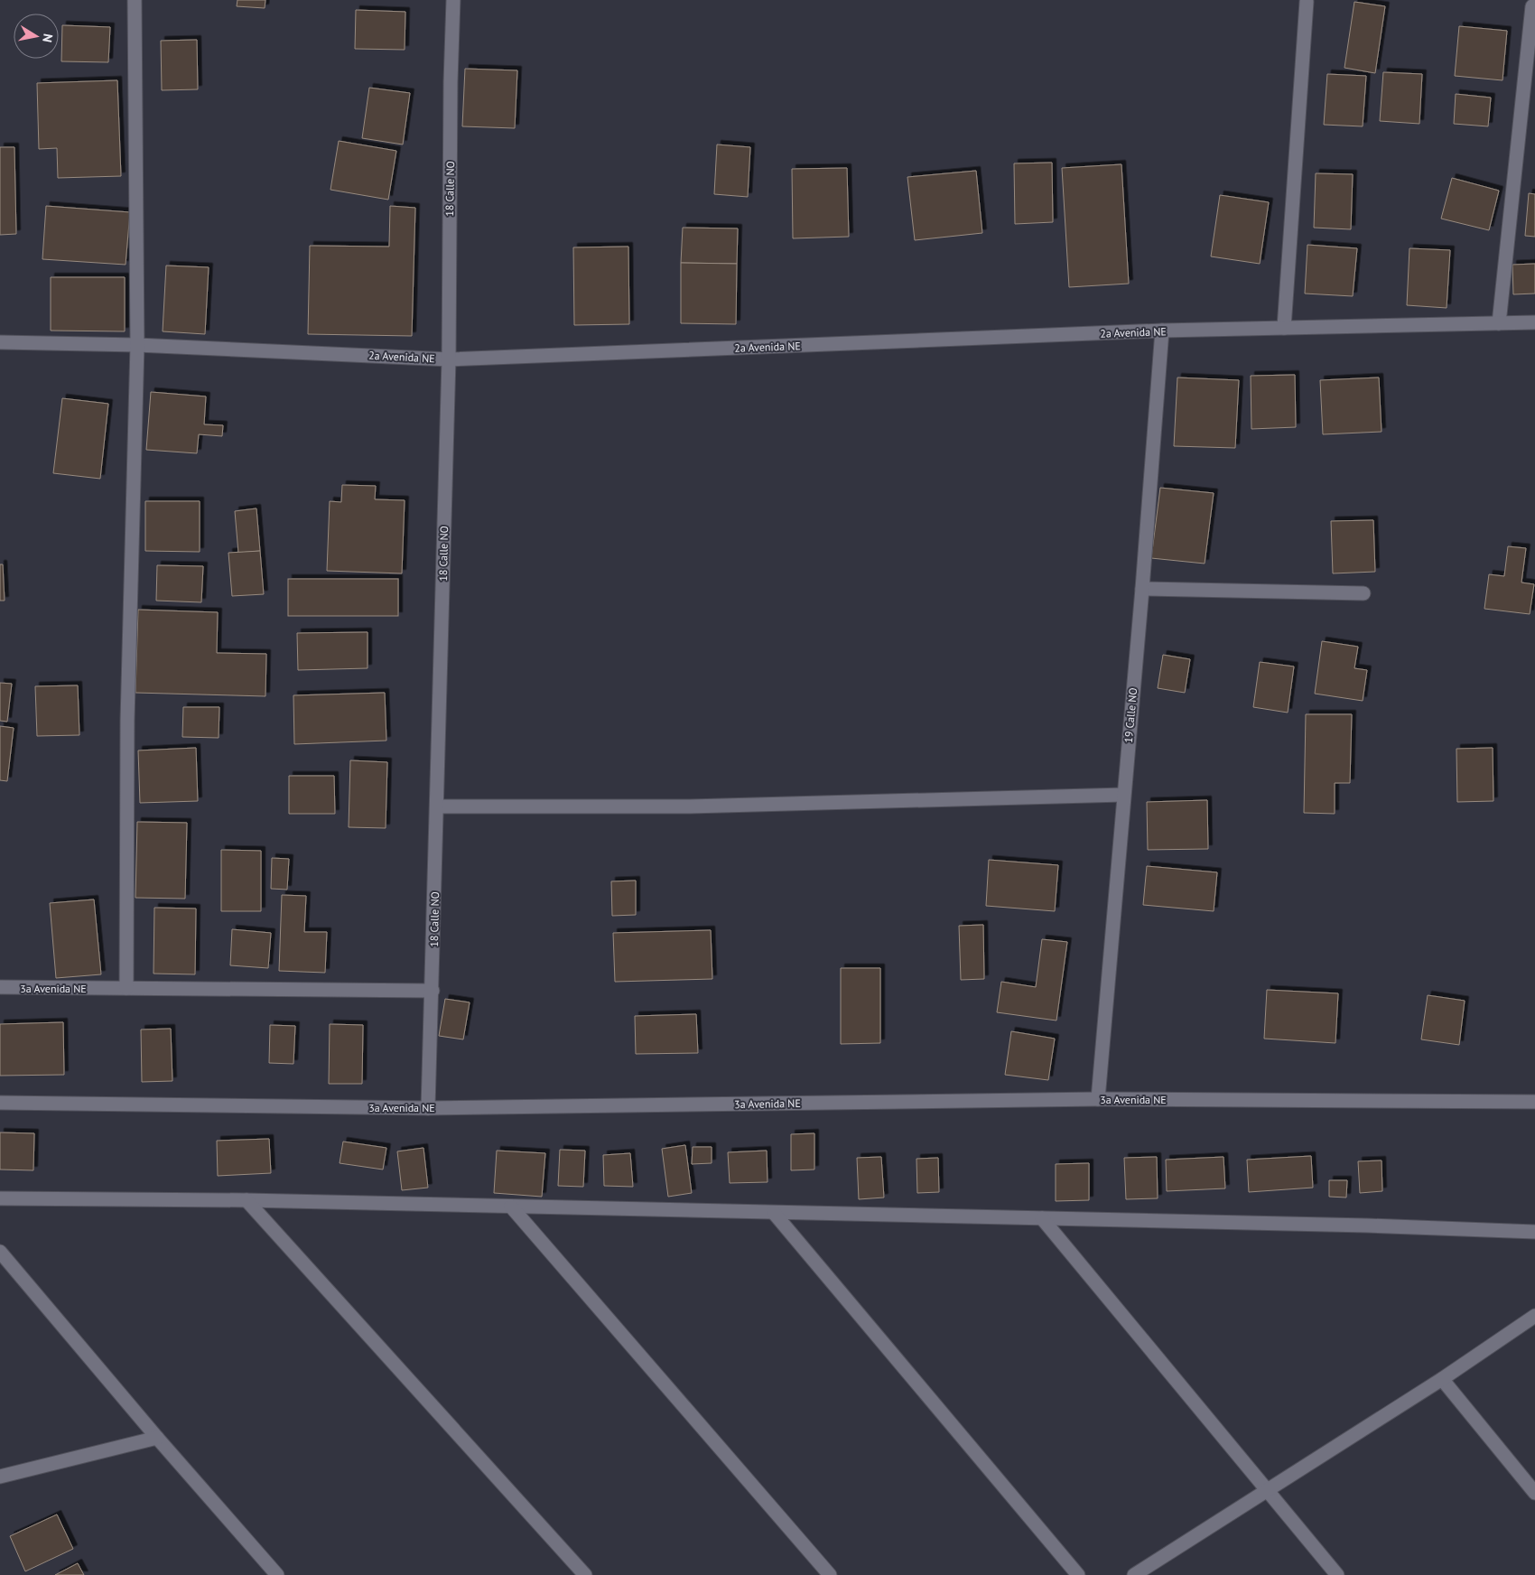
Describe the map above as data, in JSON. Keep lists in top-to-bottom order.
{
  "streets": {
    "street": [
      "18 Calle NO",
      "2a Avenida NE",
      "19 Calle NO",
      "3a Avenida NE"
    ]
  },
  "crossings": [
    ["18 Calle NO", "2a Avenida NE"],
    ["18 Calle NO", "3a Avenida NE"],
    ["2a Avenida NE", "19 Calle NO"],
    ["19 Calle NO", "3a Avenida NE"]
  ],
  "north": "right"
}
